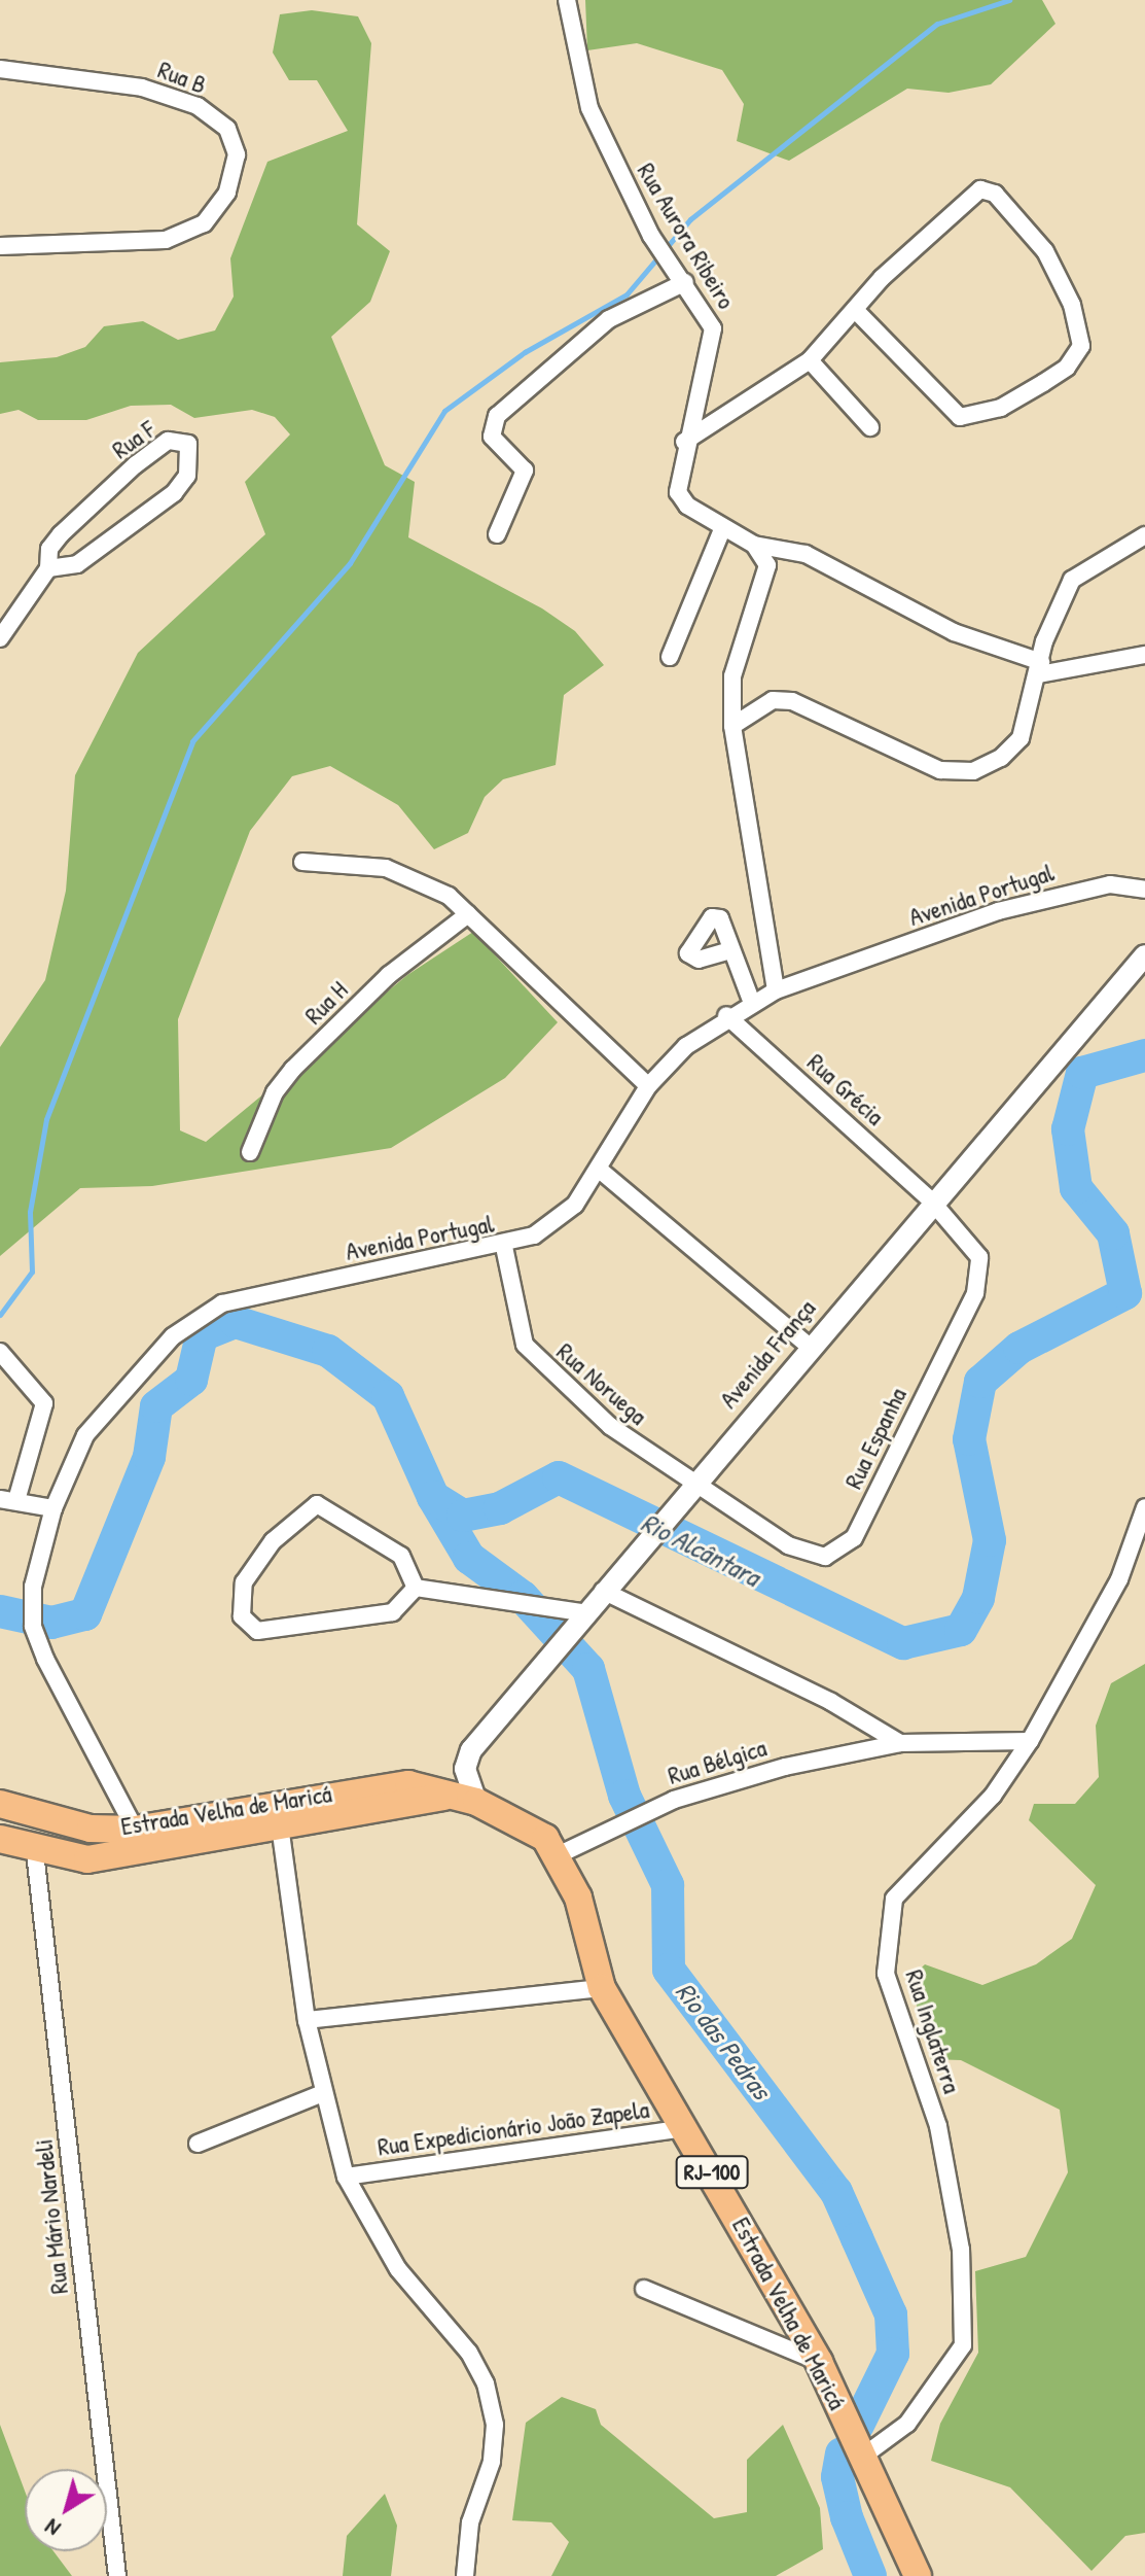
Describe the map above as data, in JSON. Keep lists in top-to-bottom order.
{
  "streets": {
    "main road": ["Estrada Velha de Maricá", "RJ-100"],
    "street": [
      "Rua B",
      "Rua Aurora Ribeiro",
      "Rua F",
      "Avenida Portugal",
      "Rua H",
      "Rua Grécia",
      "Avenida França",
      "Rua Noruega",
      "Rua Espanha",
      "Rua Bélgica",
      "Rua Inglaterra",
      "Rua Expedicionário João Zapela",
      "Rua Mário Nardeli"
    ]
  },
  "crossings": [
    ["Avenida Portugal", "Rua Grécia"],
    ["Avenida Portugal", "Rua Noruega"],
    ["Avenida Portugal", "Estrada Velha de Maricá"],
    ["Rua Grécia", "Avenida França"],
    ["Rua Grécia", "Rua Espanha"],
    ["Avenida França", "Rua Noruega"],
    ["Avenida França", "Rua Espanha"],
    ["Avenida França", "Estrada Velha de Maricá"],
    ["Rua Noruega", "Rua Espanha"],
    ["Rua Bélgica", "Estrada Velha de Maricá"],
    ["Rua Bélgica", "Rua Inglaterra"],
    ["Estrada Velha de Maricá", "Rua Inglaterra"],
    ["Estrada Velha de Maricá", "Rua Expedicionário João Zapela"],
    ["Estrada Velha de Maricá", "Rua Mário Nardeli"]
  ],
  "water": ["Rio Alcântara", "Rio das Pedras"],
  "north": "bottom left"
}
